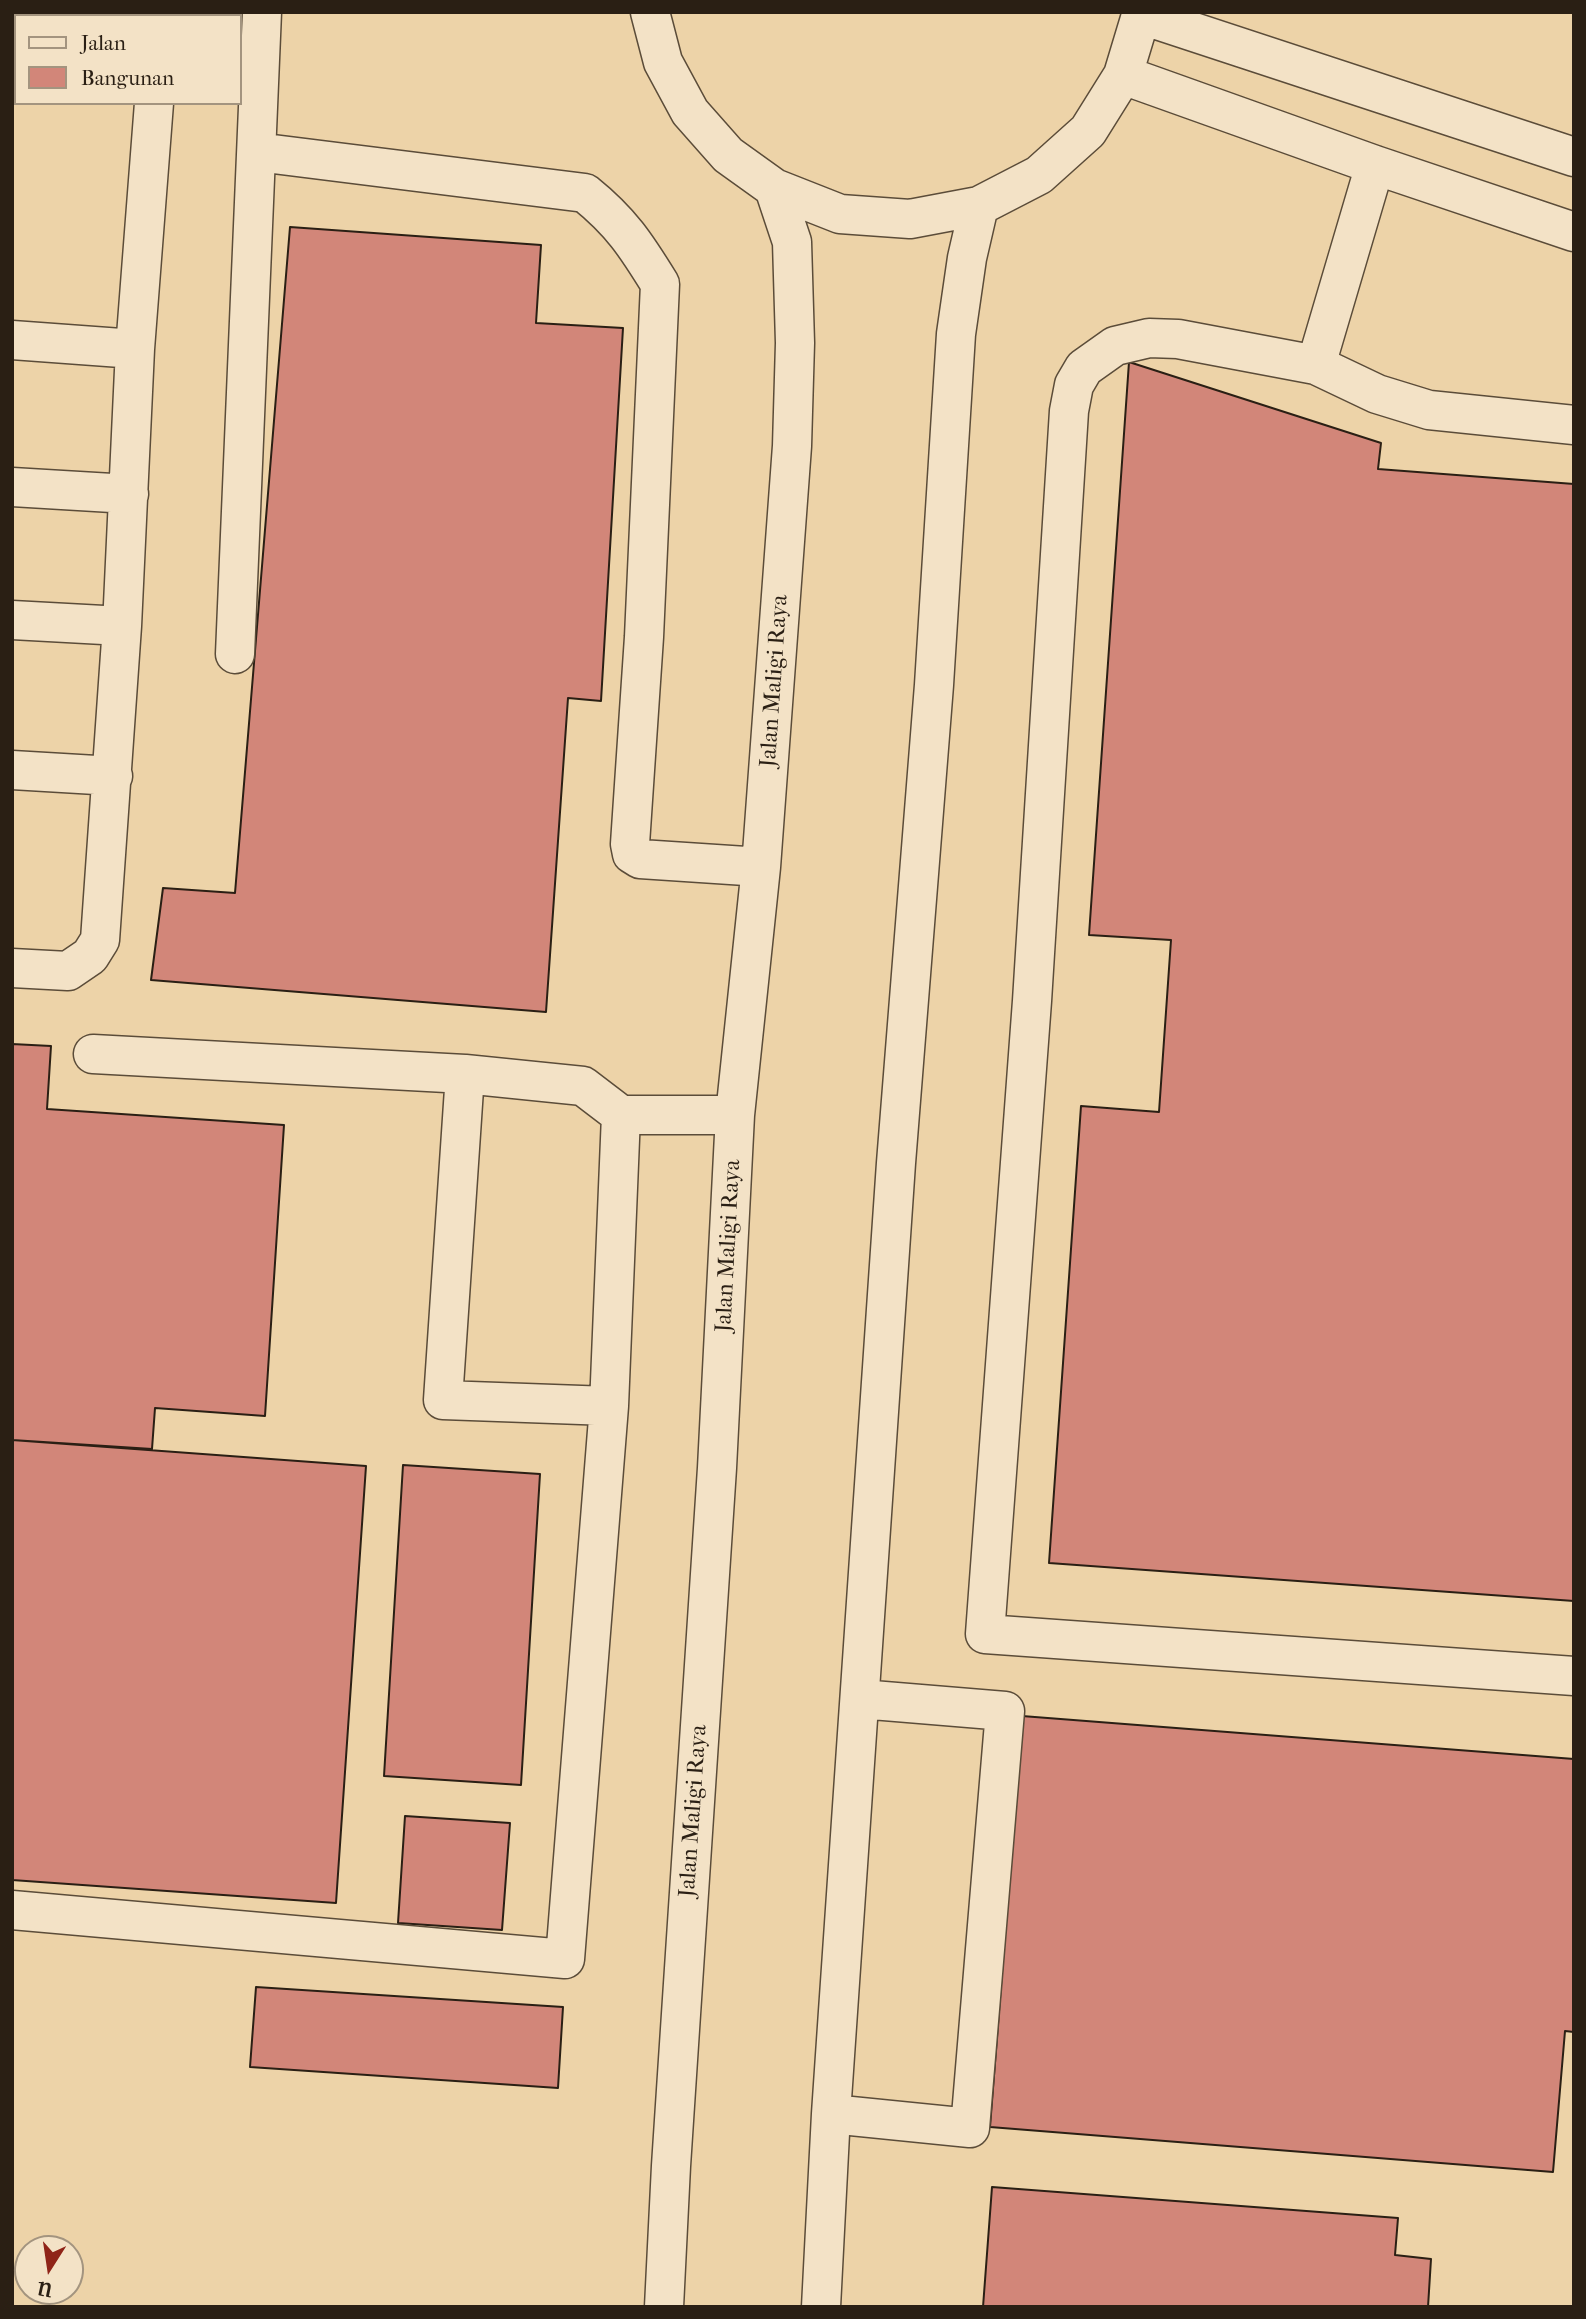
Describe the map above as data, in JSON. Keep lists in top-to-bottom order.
{
  "streets": {
    "street": ["Jalan Maligi Raya"]
  },
  "legend": ["Jalan", "Bangunan"],
  "north": "bottom"
}
